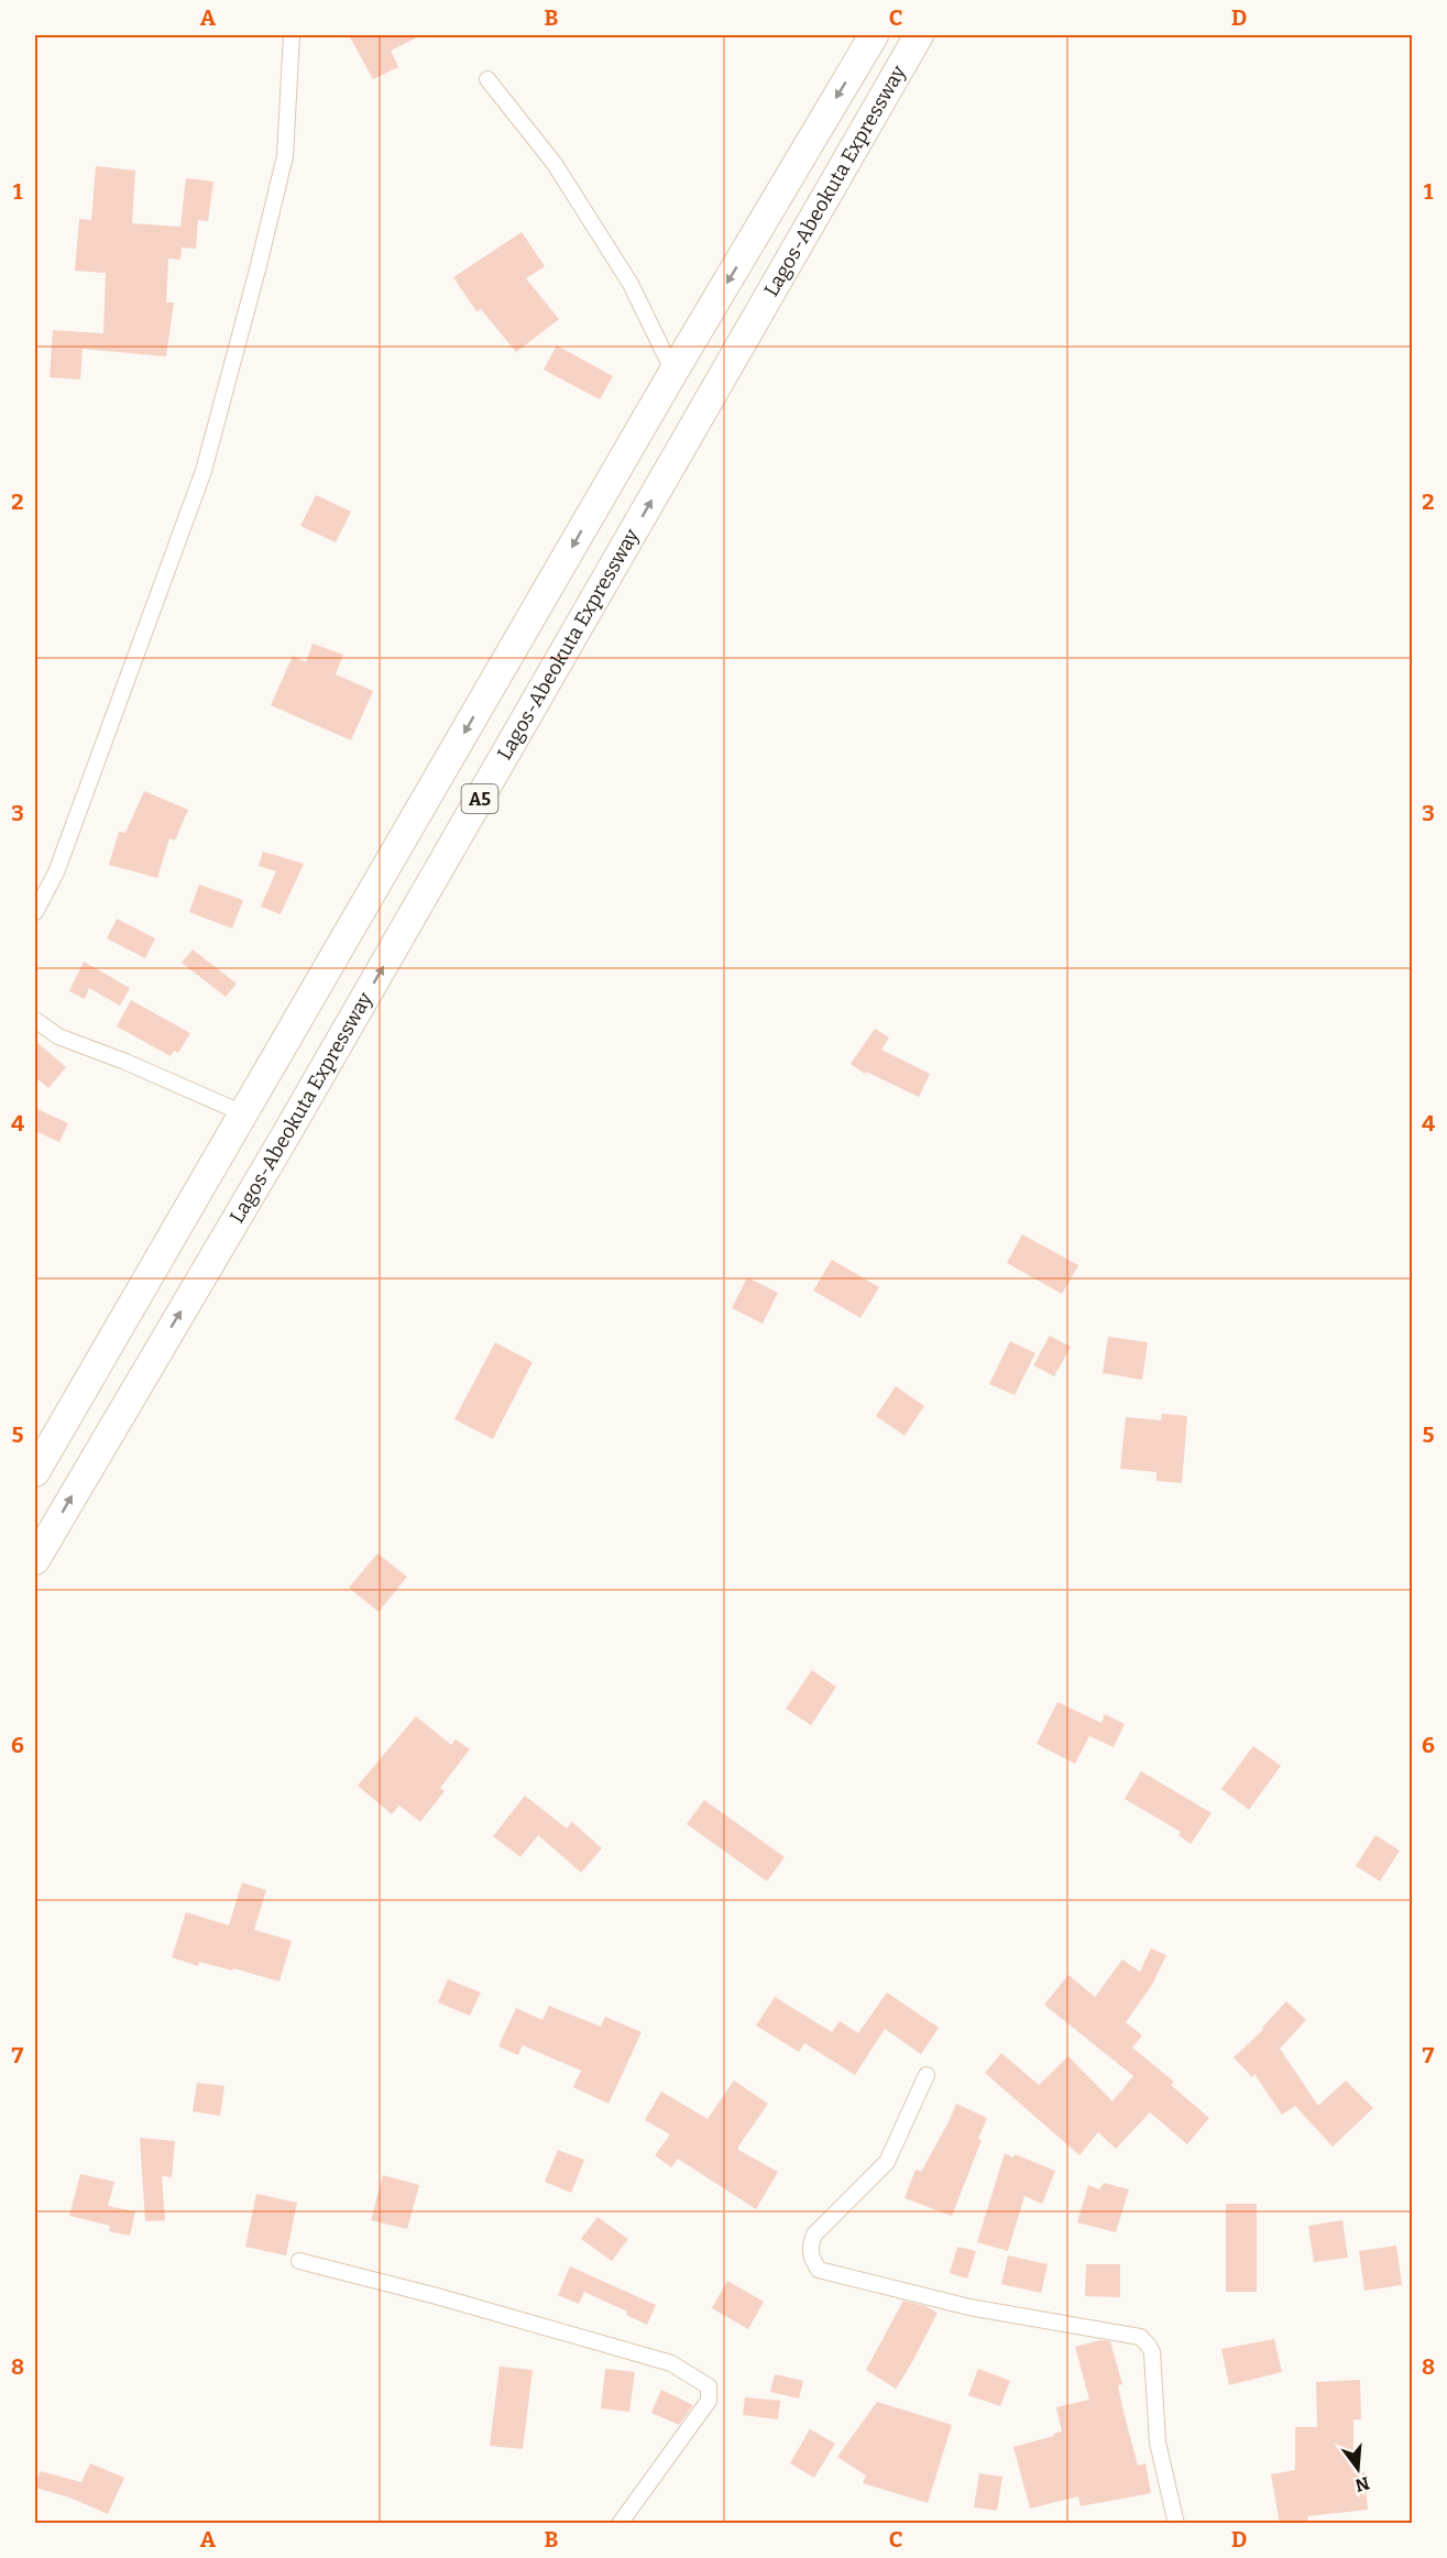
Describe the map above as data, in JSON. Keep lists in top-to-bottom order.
{
  "streets": {
    "highway": ["Lagos-Abeokuta Expressway", "A5"]
  },
  "north": "bottom",
  "grid": {
    "columns": [
      "A",
      "B",
      "C",
      "D"
    ],
    "rows": [
      "1",
      "2",
      "3",
      "4",
      "5",
      "6",
      "7",
      "8"
    ]
  }
}
